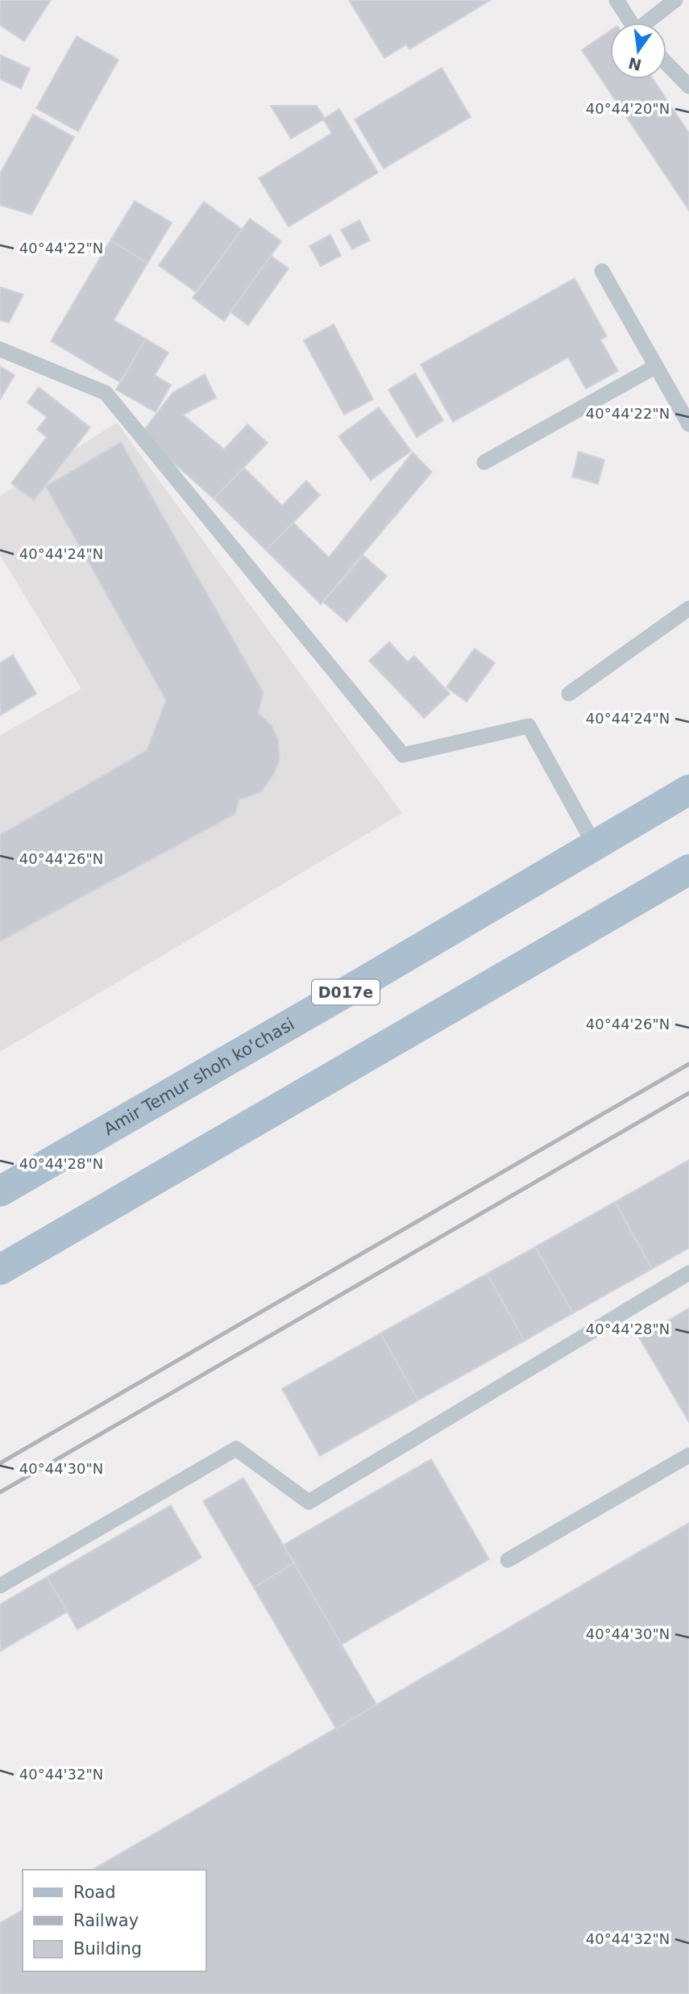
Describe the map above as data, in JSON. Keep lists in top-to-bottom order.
{
  "streets": {
    "main road": ["D017e", "Amir Temur shoh ko'chasi"]
  },
  "legend": ["Road", "Railway", "Building"],
  "north": "bottom",
  "coordinates": [
    "40°44'20\"N",
    "40°44'22\"N",
    "40°44'24\"N",
    "40°44'26\"N",
    "40°44'28\"N",
    "40°44'30\"N",
    "40°44'32\"N"
  ]
}
